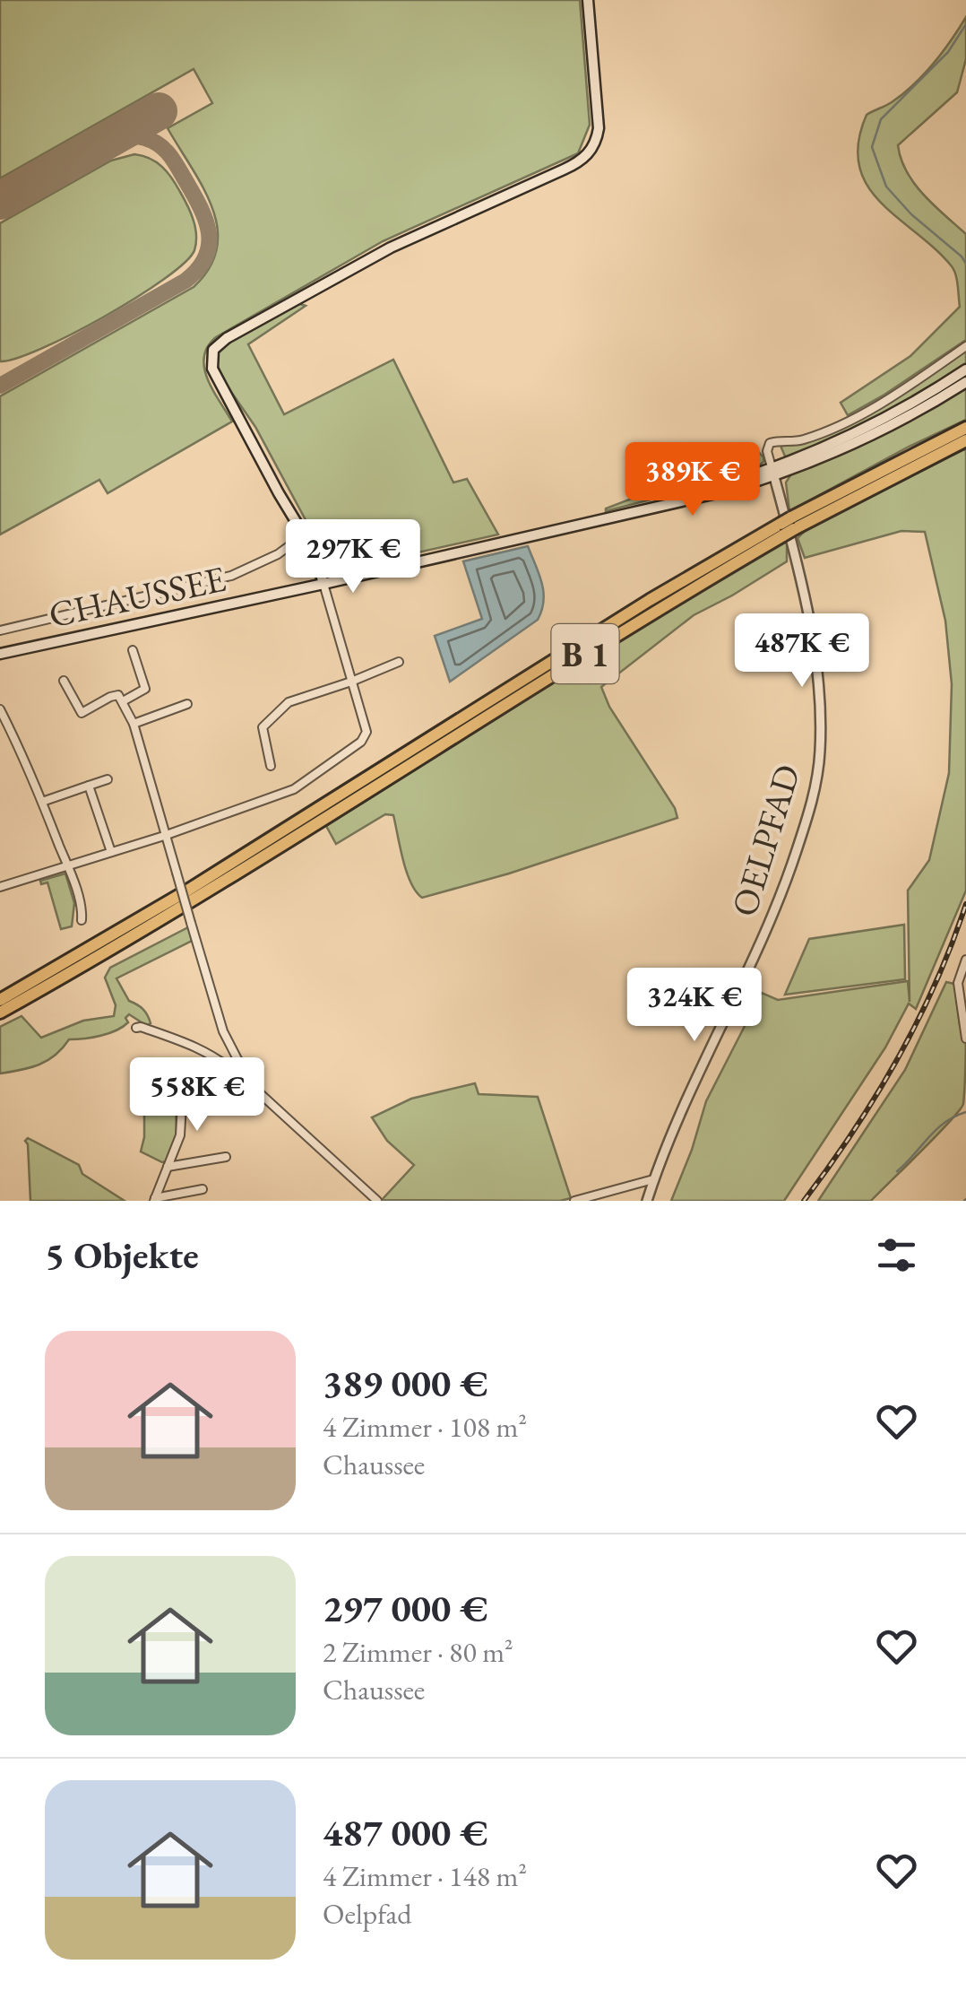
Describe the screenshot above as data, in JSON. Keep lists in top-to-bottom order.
{
  "streets": {
    "highway": ["B 1"],
    "main road": ["CHAUSSEE"],
    "street": ["OELPFAD"]
  },
  "crossings": [
    ["CHAUSSEE", "OELPFAD"]
  ],
  "page": {
    "price": [
      "389K €",
      "297K €",
      "487K €",
      "324K €",
      "558K €"
    ],
    "heading": "5 Objekte",
    "list": [
      {
        "name": "389 000 €",
        "note": "4 Zimmer · 108 m² · Chaussee"
      },
      {
        "name": "297 000 €",
        "note": "2 Zimmer · 80 m² · Chaussee"
      },
      {
        "name": "487 000 €",
        "note": "4 Zimmer · 148 m² · Oelpfad"
      }
    ]
  }
}
